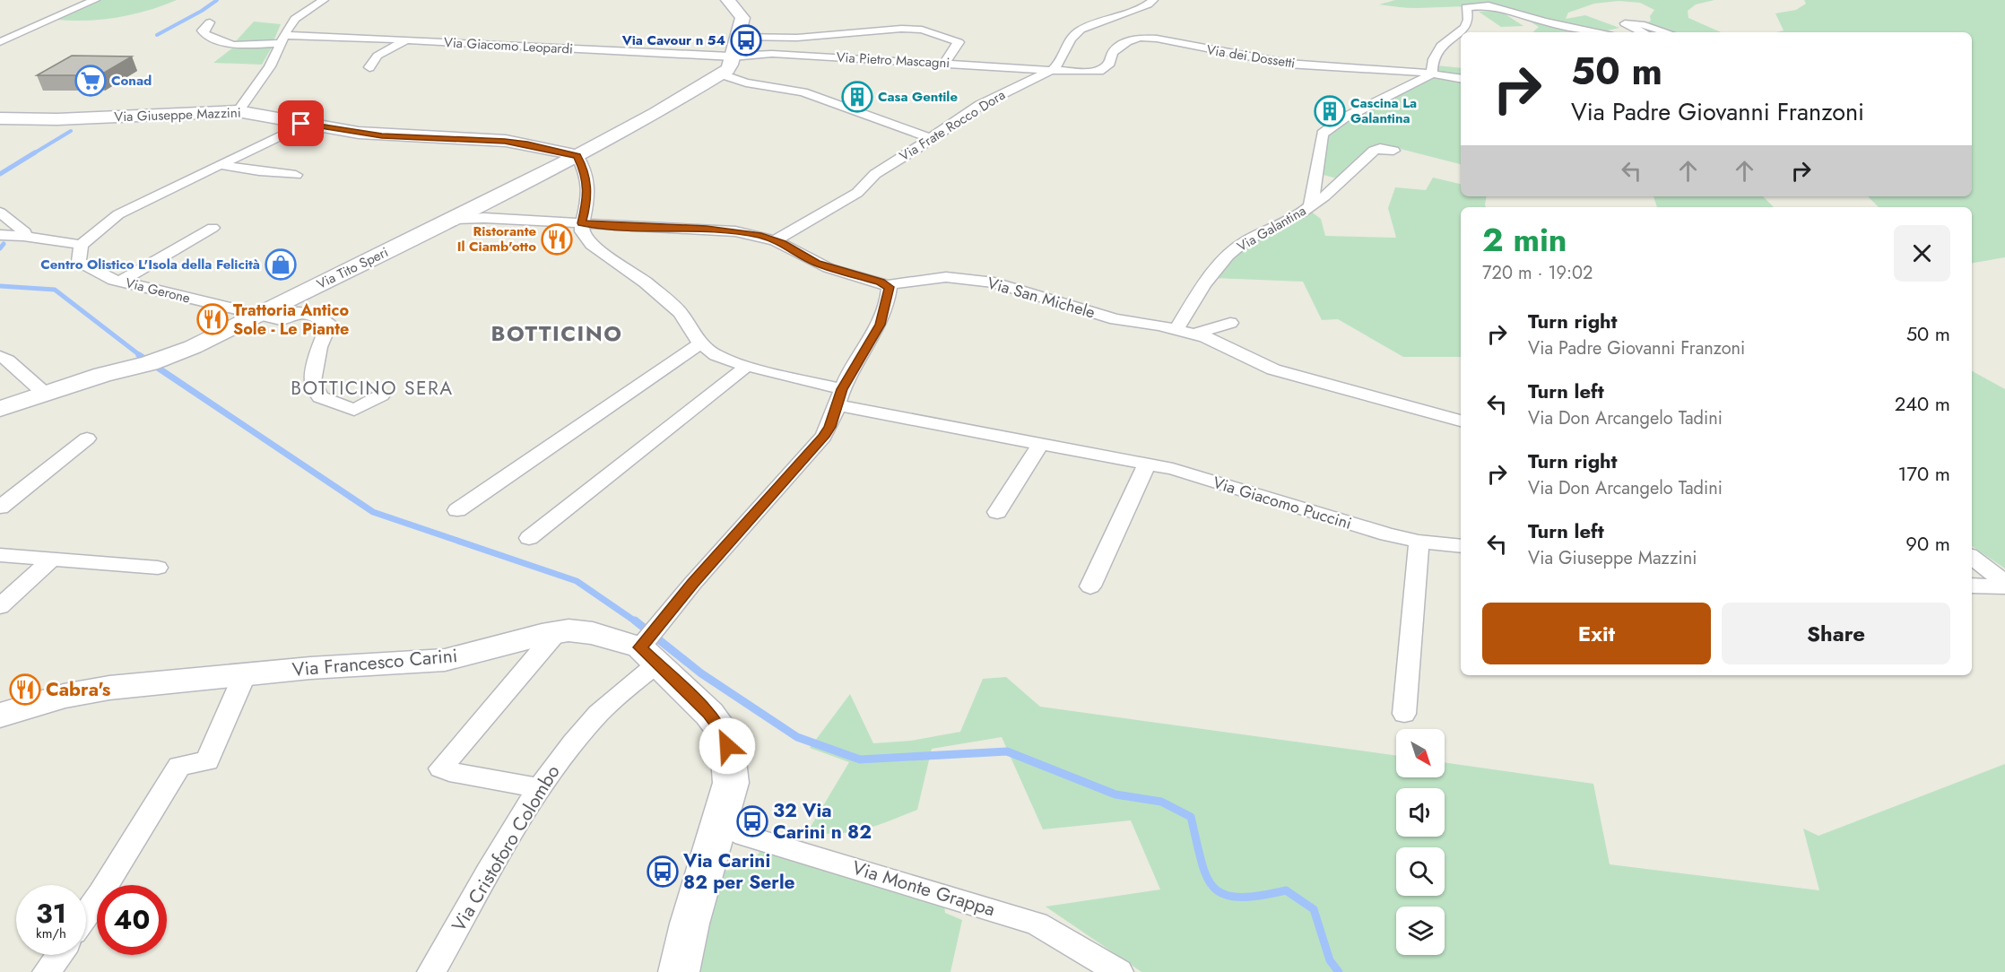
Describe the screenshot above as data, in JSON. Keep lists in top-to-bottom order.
{
  "streets": {
    "street": [
      "Via Giacomo Leopardi",
      "Via dei Dossetti",
      "Via Pietro Mascagni",
      "Via Giuseppe Mazzini",
      "Via Frate Rocco Dora",
      "Via Galantina",
      "Via Tito Speri",
      "Via Gerone",
      "Via San Michele",
      "Via Giacomo Puccini",
      "Via Francesco Carini",
      "Via Cristoforo Colombo",
      "Via Monte Grappa"
    ]
  },
  "crossings": [
    ["Via Giacomo Leopardi", "Via Pietro Mascagni"],
    ["Via dei Dossetti", "Via Pietro Mascagni"],
    ["Via dei Dossetti", "Via Frate Rocco Dora"],
    ["Via dei Dossetti", "Via Galantina"],
    ["Via Pietro Mascagni", "Via Frate Rocco Dora"],
    ["Via Giuseppe Mazzini", "Via Tito Speri"],
    ["Via Galantina", "Via San Michele"],
    ["Via Tito Speri", "Via Gerone"],
    ["Via San Michele", "Via Cristoforo Colombo"],
    ["Via Giacomo Puccini", "Via Cristoforo Colombo"],
    ["Via Francesco Carini", "Via Cristoforo Colombo"],
    ["Via Francesco Carini", "Via Monte Grappa"]
  ],
  "districts": ["BOTTICINO", "BOTTICINO SERA"],
  "places": {
    "bus stop": ["Via Cavour n 54", "32 Via Carini n 82", "Via Carini 82 per Serle"],
    "supermarket": ["Conad"],
    "building": ["Casa Gentile", "Cascina La Galantina"],
    "restaurant": ["Ristorante Il Ciamb'otto", "Trattoria Antico Sole - Le Piante", "Cabra's"],
    "shop": ["Centro Olistico L'Isola della Felicità"]
  },
  "north": "bottom right",
  "page": {
    "turn": ["50 m", "Via Padre Giovanni Franzoni"],
    "heading": ["2 min", "720 m · 19:02"],
    "list": [
      {
        "name": "Turn right",
        "note": "Via Padre Giovanni Franzoni",
        "value": "50 m"
      },
      {
        "name": "Turn left",
        "note": "Via Don Arcangelo Tadini",
        "value": "240 m"
      },
      {
        "name": "Turn right",
        "note": "Via Don Arcangelo Tadini",
        "value": "170 m"
      },
      {
        "name": "Turn left",
        "note": "Via Giuseppe Mazzini",
        "value": "90 m"
      }
    ],
    "buttons": ["Exit", "Share"],
    "speed": "31 km/h",
    "limit": "40"
  }
}
